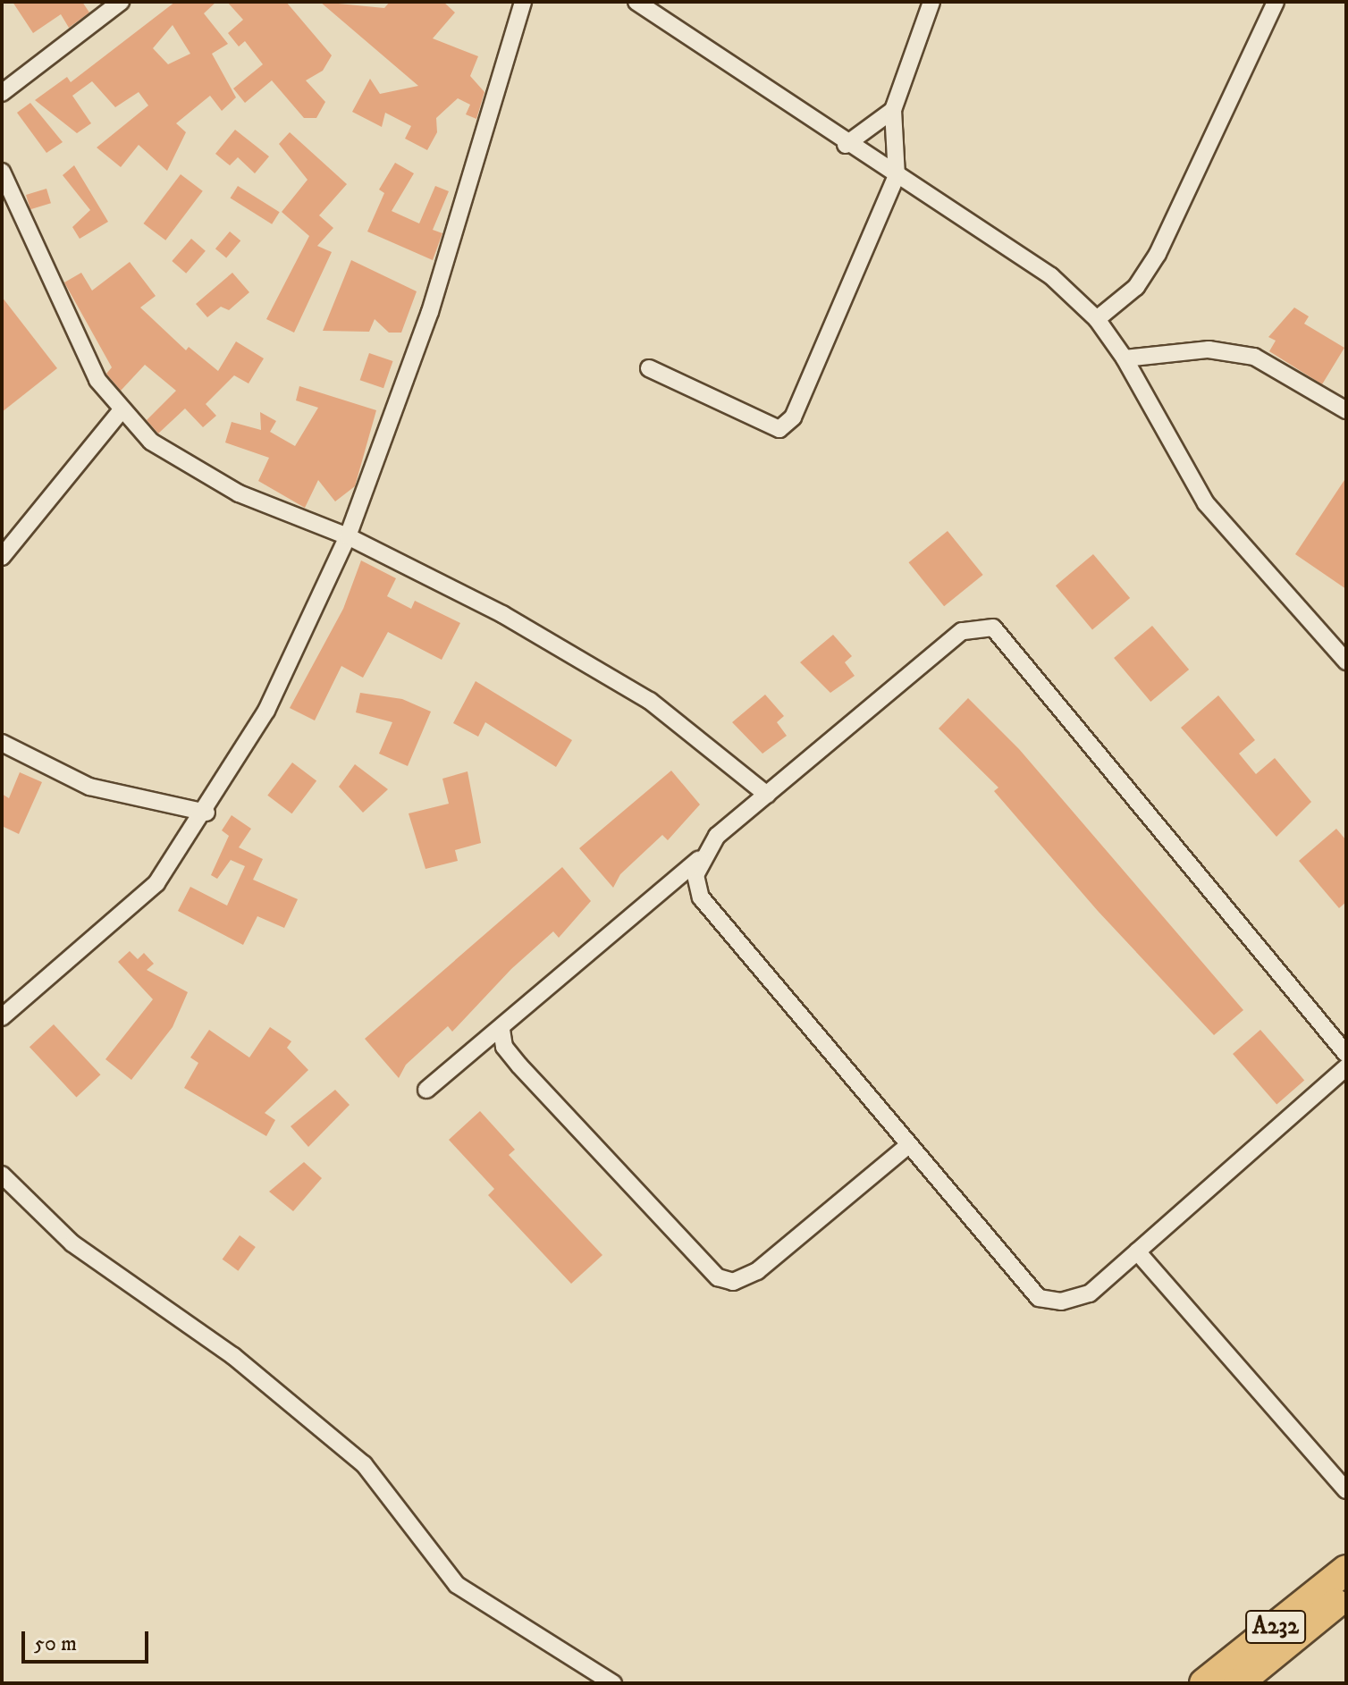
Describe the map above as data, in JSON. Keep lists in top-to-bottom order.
{
  "streets": {
    "highway": ["A232"]
  },
  "scale_bar": "50 m"
}
